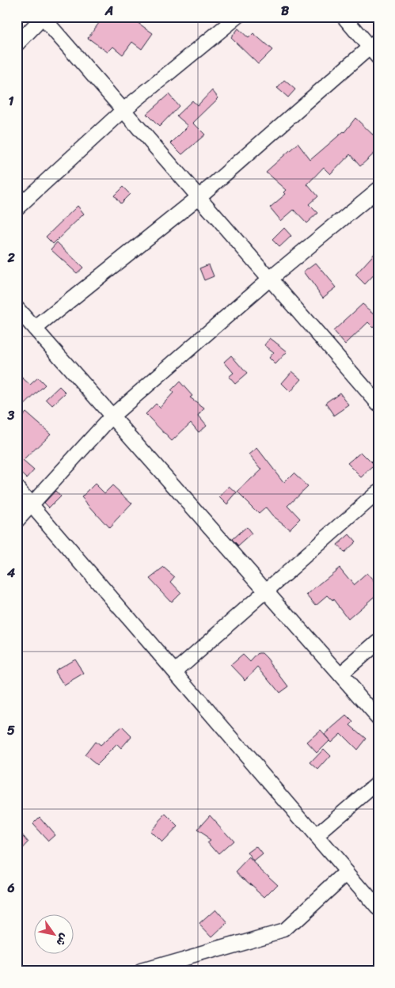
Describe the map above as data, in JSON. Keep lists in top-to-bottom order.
{
  "north": "bottom right",
  "grid": {
    "columns": ["A", "B"],
    "rows": [
      "1",
      "2",
      "3",
      "4",
      "5",
      "6"
    ]
  }
}
